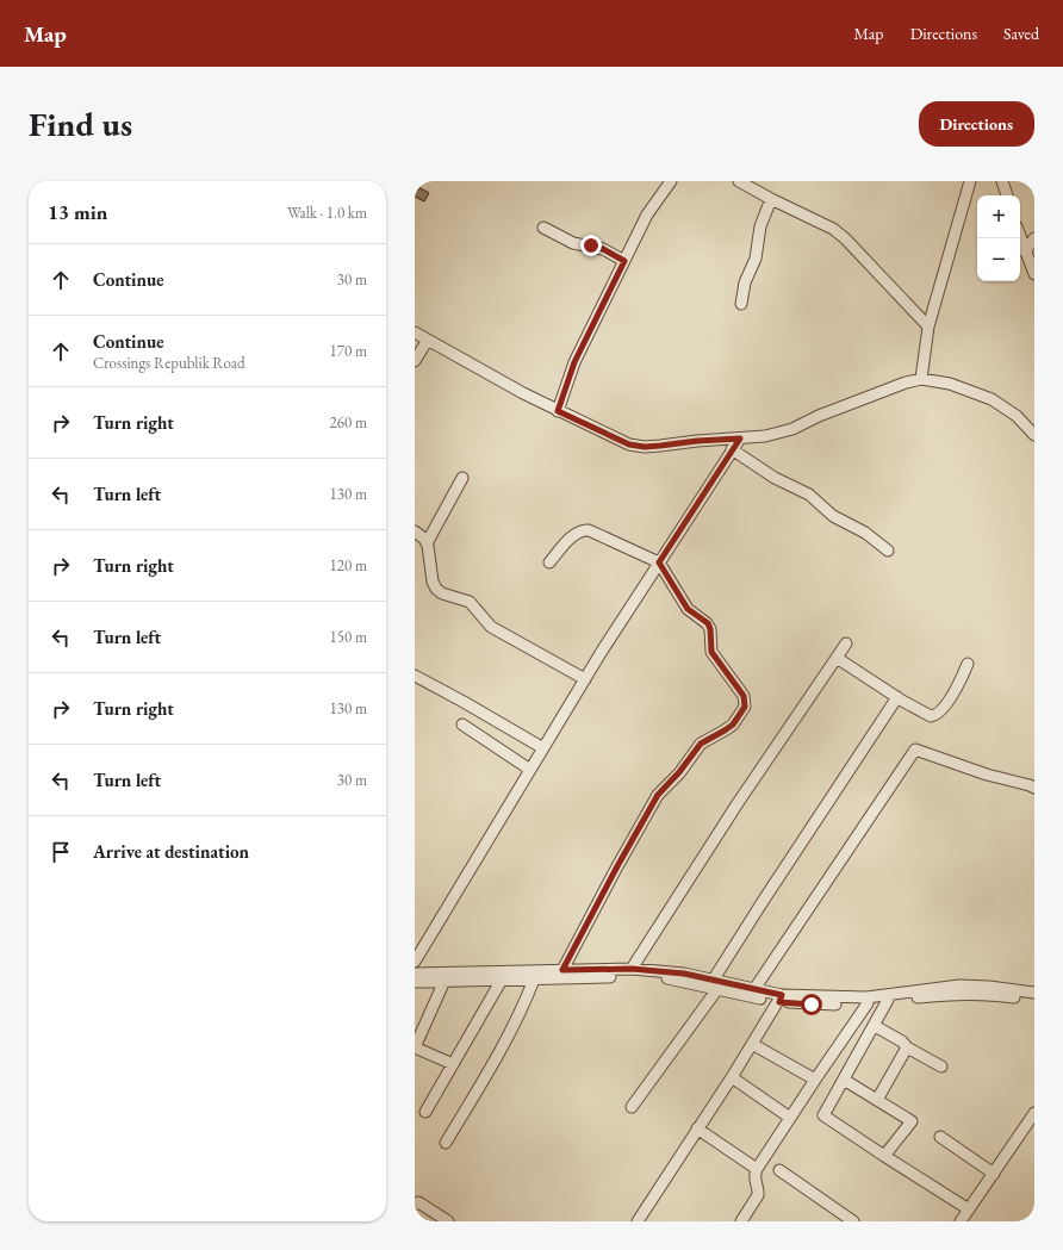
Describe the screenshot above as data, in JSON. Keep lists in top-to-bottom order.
{
  "page": {
    "header": "Map",
    "nav": ["Map", "Directions", "Saved"],
    "buttons": "Directions",
    "title": "Find us",
    "heading": ["13 min", "Walk · 1.0 km"],
    "map_buttons": ["+", "−"],
    "list": [
      ["Continue", "30 m"],
      ["Continue", "Crossings Republik Road", "170 m"],
      ["Turn right", "260 m"],
      ["Turn left", "130 m"],
      ["Turn right", "120 m"],
      ["Turn left", "150 m"],
      ["Turn right", "130 m"],
      ["Turn left", "30 m"],
      "Arrive at destination"
    ]
  }
}
